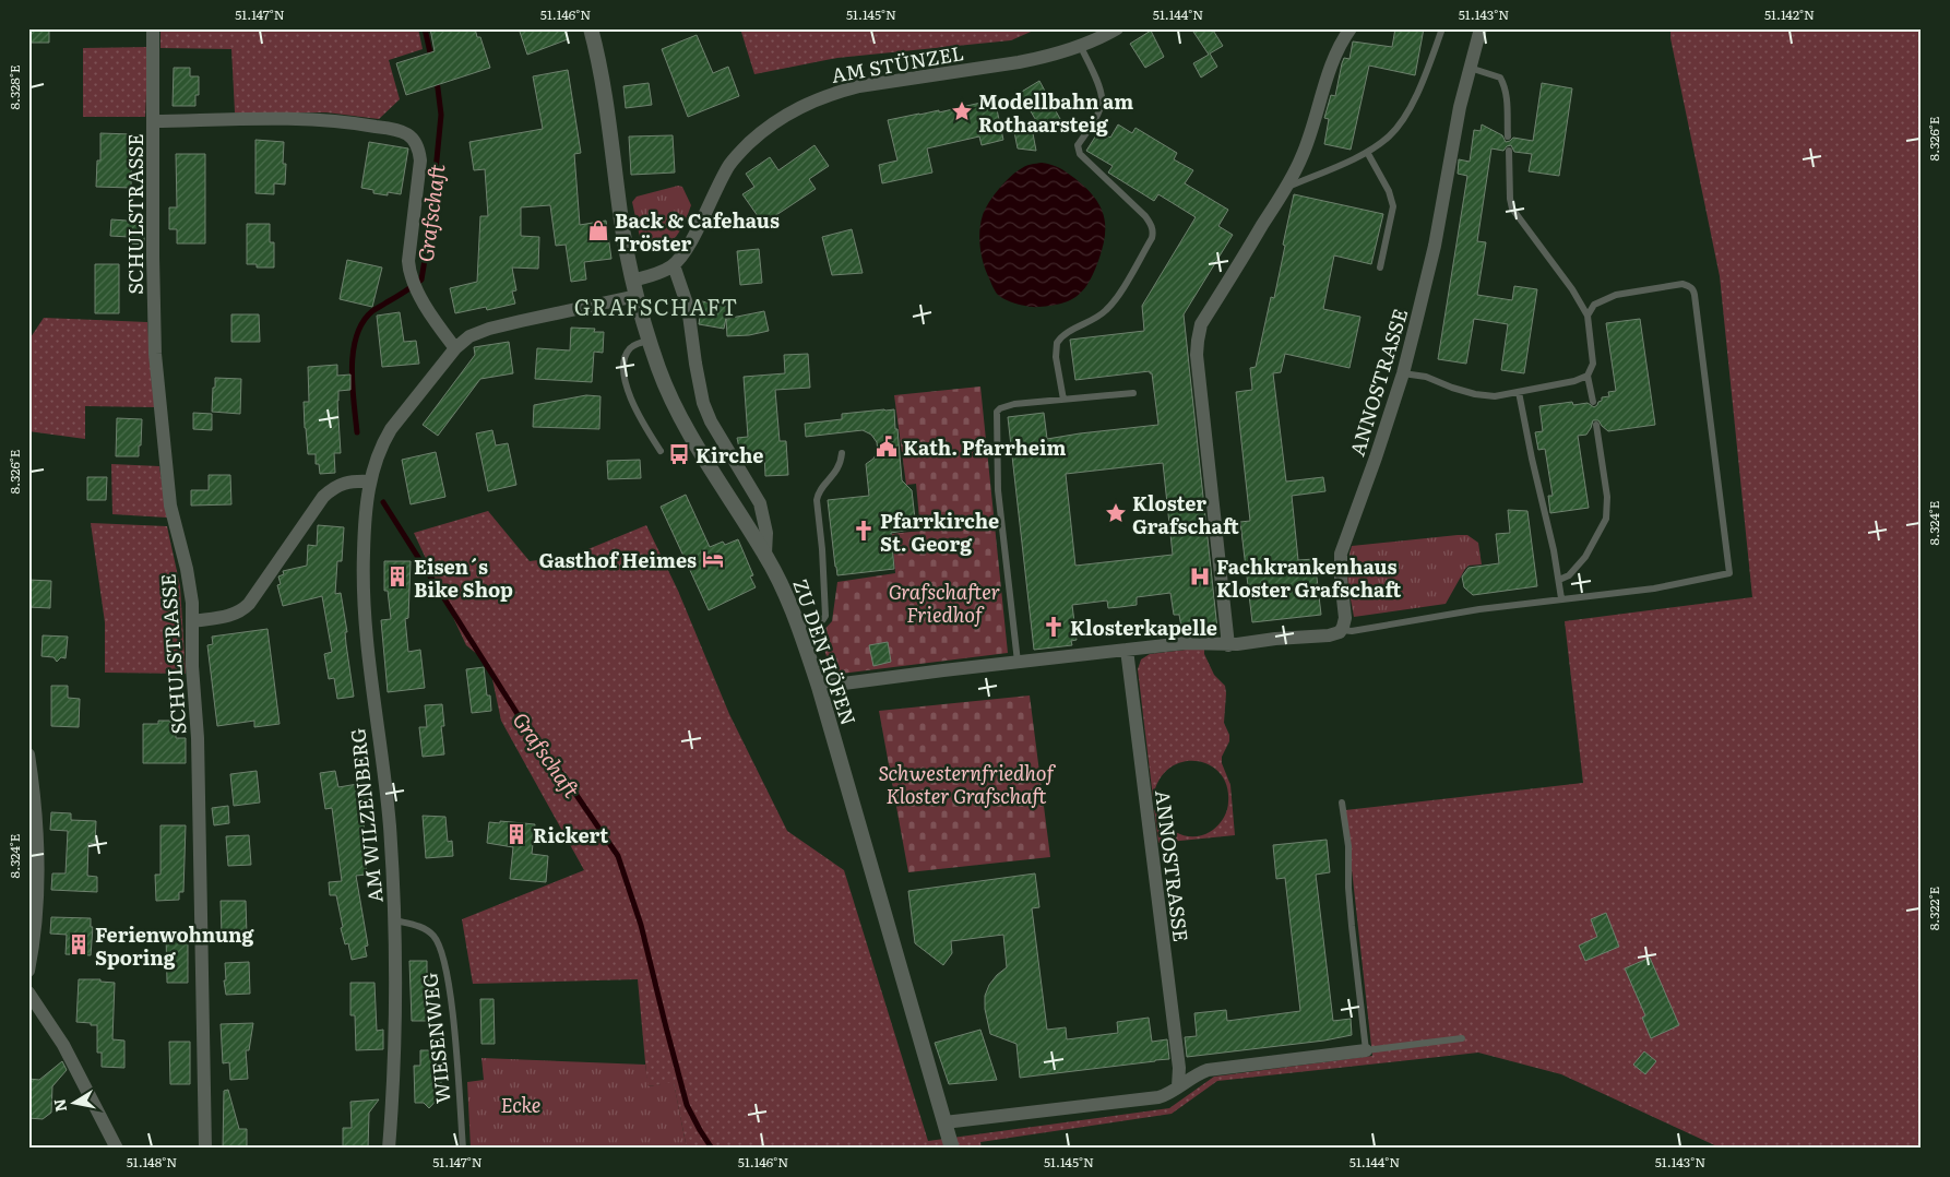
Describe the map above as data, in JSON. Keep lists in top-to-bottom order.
{
  "streets": {
    "street": [
      "AM STÜNZEL",
      "SCHULSTRASSE",
      "ANNOSTRASSE",
      "ZU DEN HÖFEN",
      "AM WILZENBERG"
    ],
    "lane": ["WIESENWEG"]
  },
  "crossings": [
    ["ZU DEN HÖFEN", "AM WILZENBERG"],
    ["AM WILZENBERG", "WIESENWEG"]
  ],
  "districts": ["GRAFSCHAFT"],
  "water": ["Grafschaft"],
  "parks": ["Grafschafter Friedhof", "Schwesternfriedhof Kloster Grafschaft", "Ecke"],
  "places": {
    "place": ["Modellbahn am Rothaarsteig", "Kloster Grafschaft"],
    "shop": ["Back & Cafehaus Tröster"],
    "public building": ["Kath. Pfarrheim"],
    "bus stop": ["Kirche"],
    "church": ["Pfarrkirche St. Georg", "Klosterkapelle"],
    "hotel": ["Gasthof Heimes"],
    "building": ["Eisen´s Bike Shop", "Rickert", "Ferienwohnung Sporing"],
    "hospital": ["Fachkrankenhaus Kloster Grafschaft"]
  },
  "north": "left",
  "coordinates": [
    "51.147°N",
    "51.146°N",
    "51.145°N",
    "51.144°N",
    "51.143°N",
    "51.142°N",
    "8.328°E",
    "8.326°E",
    "8.324°E",
    "8.322°E",
    "51.148°N"
  ]
}
